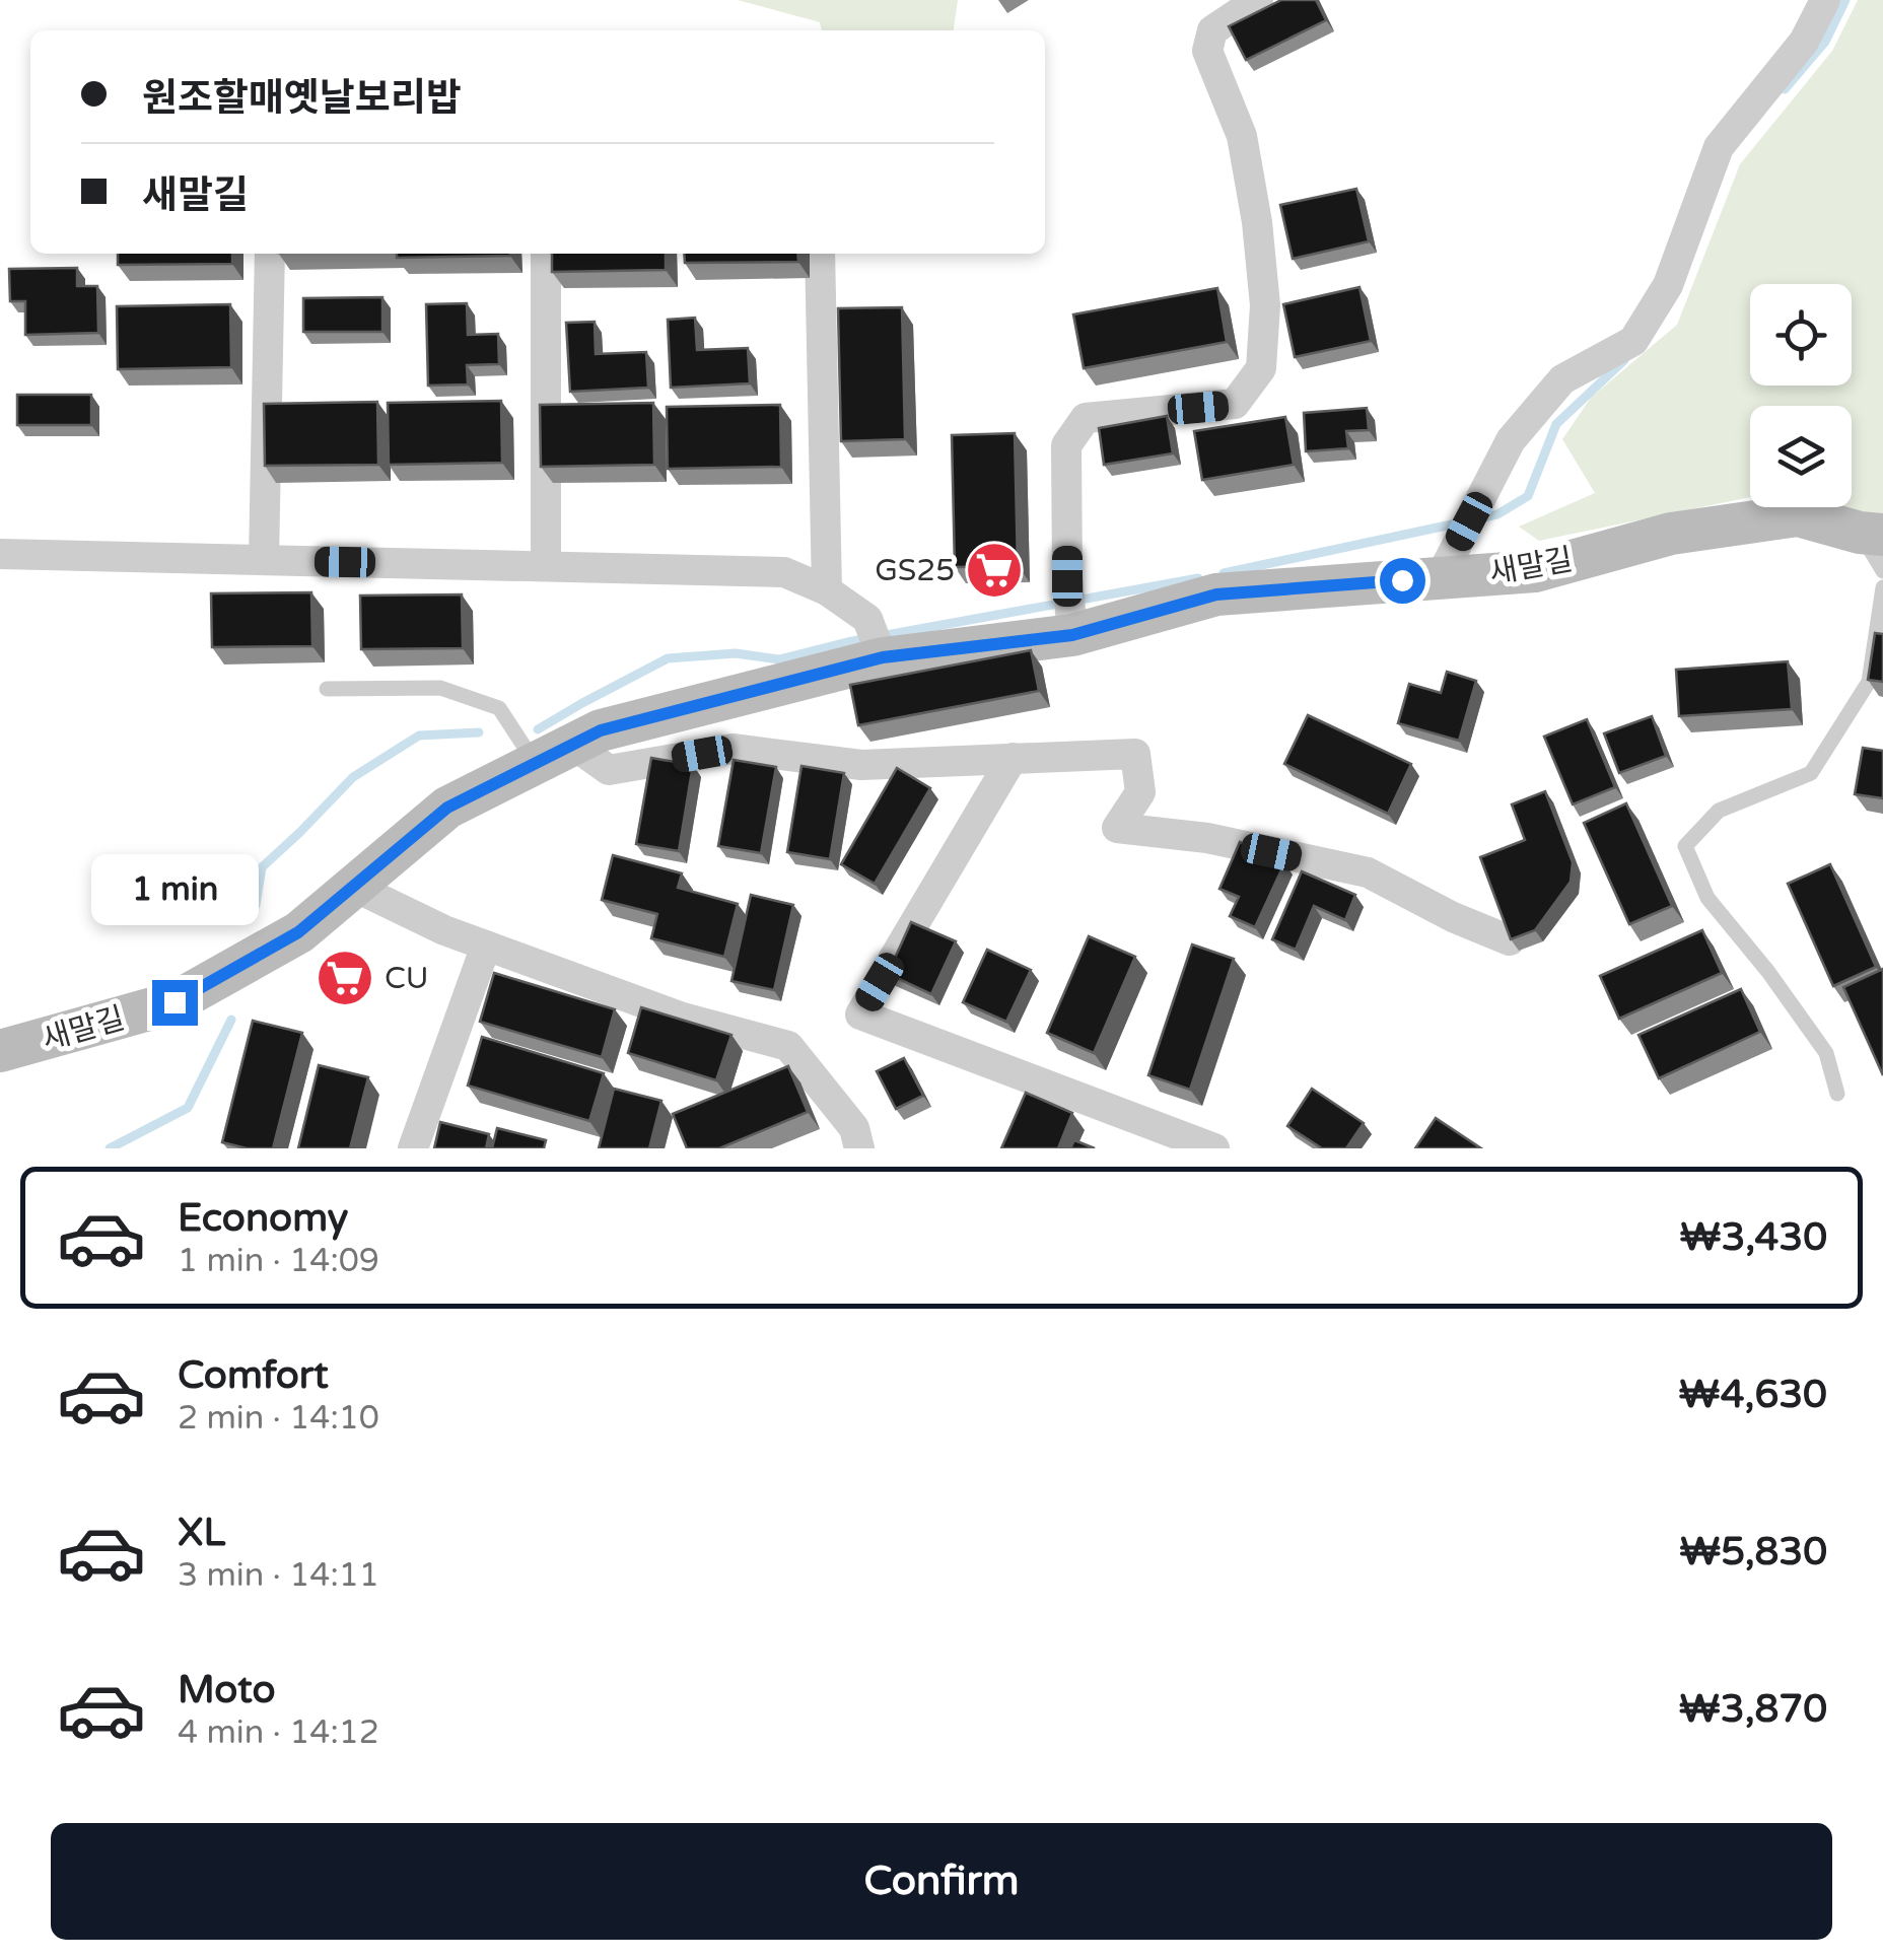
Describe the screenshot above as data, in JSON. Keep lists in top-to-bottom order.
{
  "streets": {
    "street": ["새말길"]
  },
  "places": {
    "supermarket": ["GS25", "CU"]
  },
  "page": {
    "banner": ["원조할매옛날보리밥", "새말길"],
    "bubble": "1 min",
    "list": [
      {
        "name": "Economy",
        "note": "1 min · 14:09",
        "value": "₩3,430"
      },
      {
        "name": "Comfort",
        "note": "2 min · 14:10",
        "value": "₩4,630"
      },
      {
        "name": "XL",
        "note": "3 min · 14:11",
        "value": "₩5,830"
      },
      {
        "name": "Moto",
        "note": "4 min · 14:12",
        "value": "₩3,870"
      }
    ],
    "buttons": "Confirm"
  }
}
